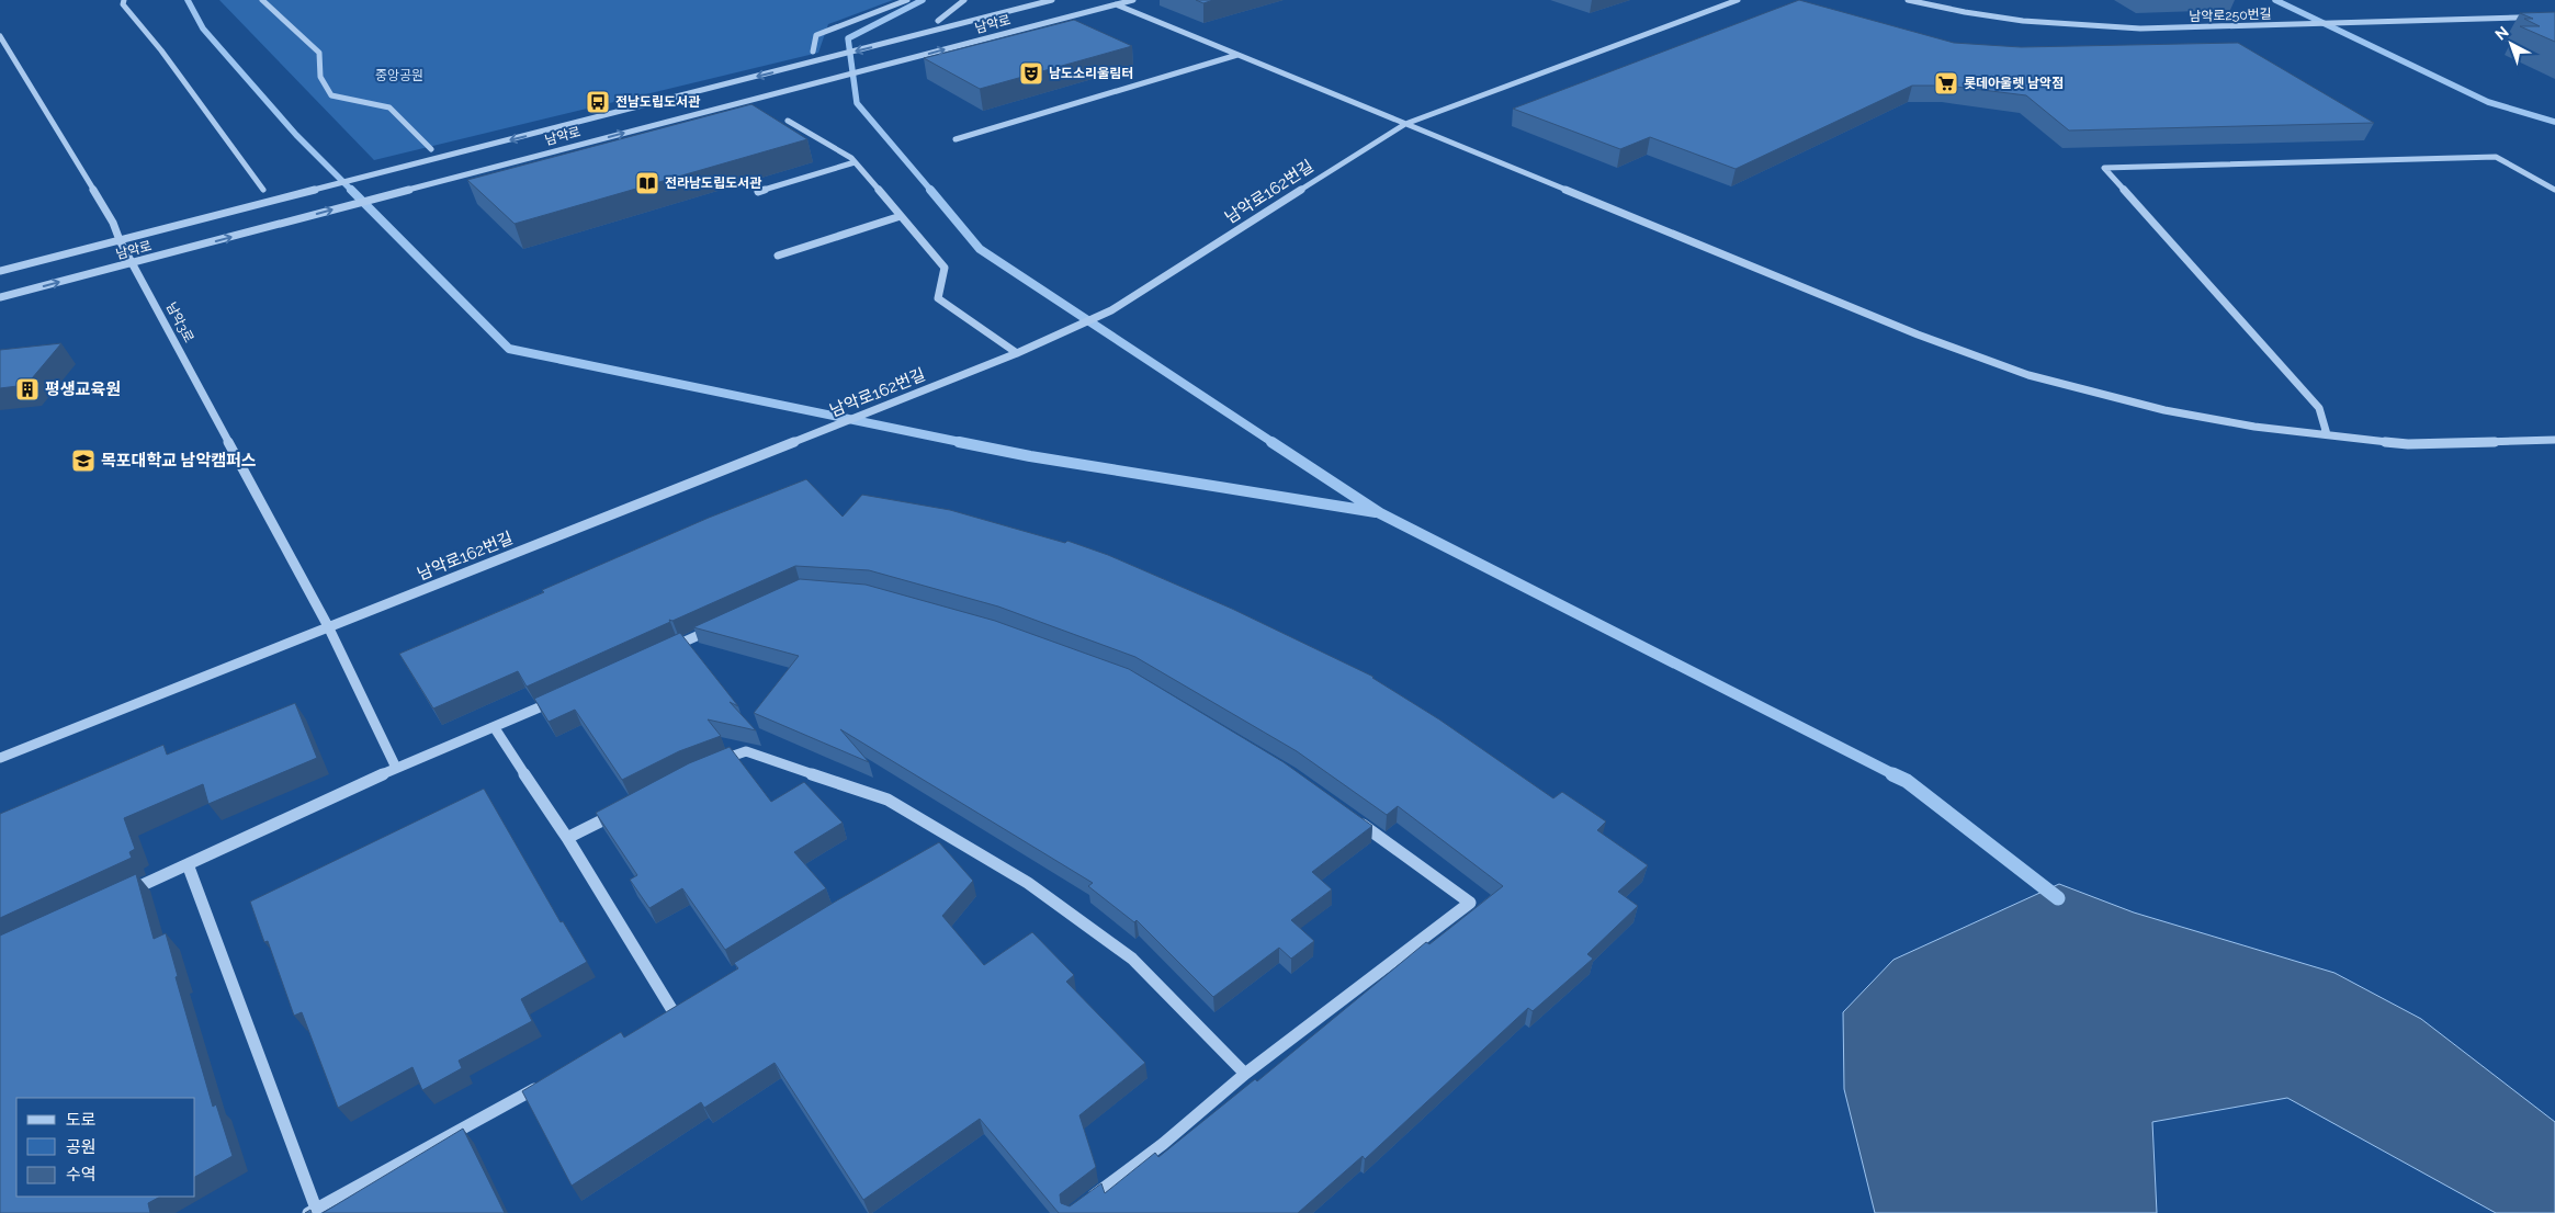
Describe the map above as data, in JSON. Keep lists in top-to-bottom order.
{
  "streets": {
    "street": [
      "남악로250번길",
      "남악로",
      "남악로162번길",
      "남악3로"
    ]
  },
  "crossings": [
    ["남악로", "남악3로"],
    ["남악로162번길", "남악3로"]
  ],
  "parks": ["중앙공원"],
  "places": {
    "theatre": ["남도소리울림터"],
    "supermarket": ["롯데아울렛 남악점"],
    "bus stop": ["전남도립도서관"],
    "library": ["전라남도립도서관"],
    "building": ["평생교육원"],
    "school or university": ["목포대학교 남악캠퍼스"]
  },
  "legend": ["도로", "공원", "수역"],
  "north": "top left"
}
